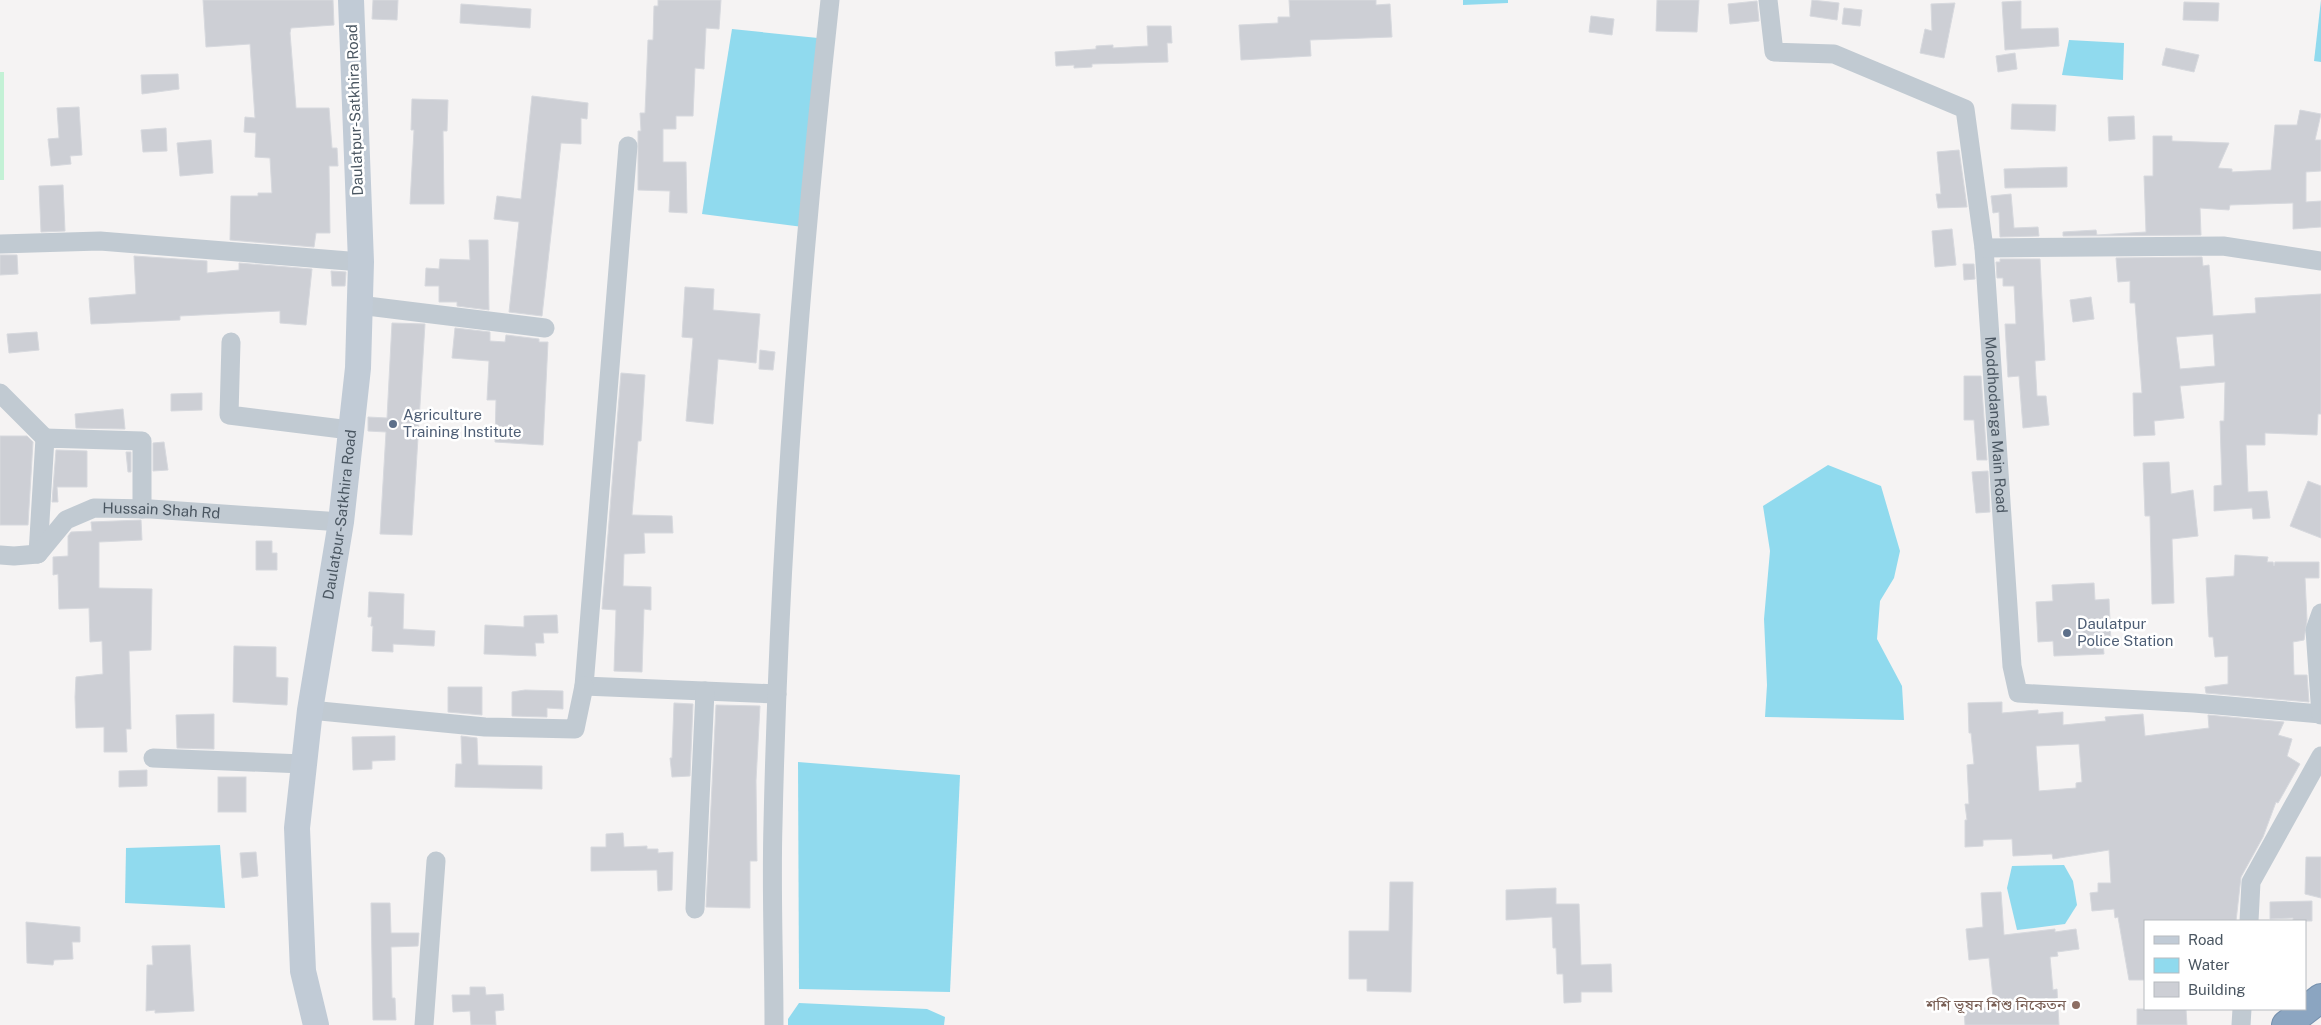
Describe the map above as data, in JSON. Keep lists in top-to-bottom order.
{
  "streets": {
    "main road": ["Daulatpur-Satkhira Road"],
    "street": ["Moddhodanga Main Road", "Hussain Shah Rd"]
  },
  "crossings": [
    ["Daulatpur-Satkhira Road", "Hussain Shah Rd"]
  ],
  "places": ["Agriculture Training Institute", "Daulatpur Police Station", "শশি ভূষন শিশু নিকেতন"],
  "legend": ["Road", "Water", "Building"]
}
